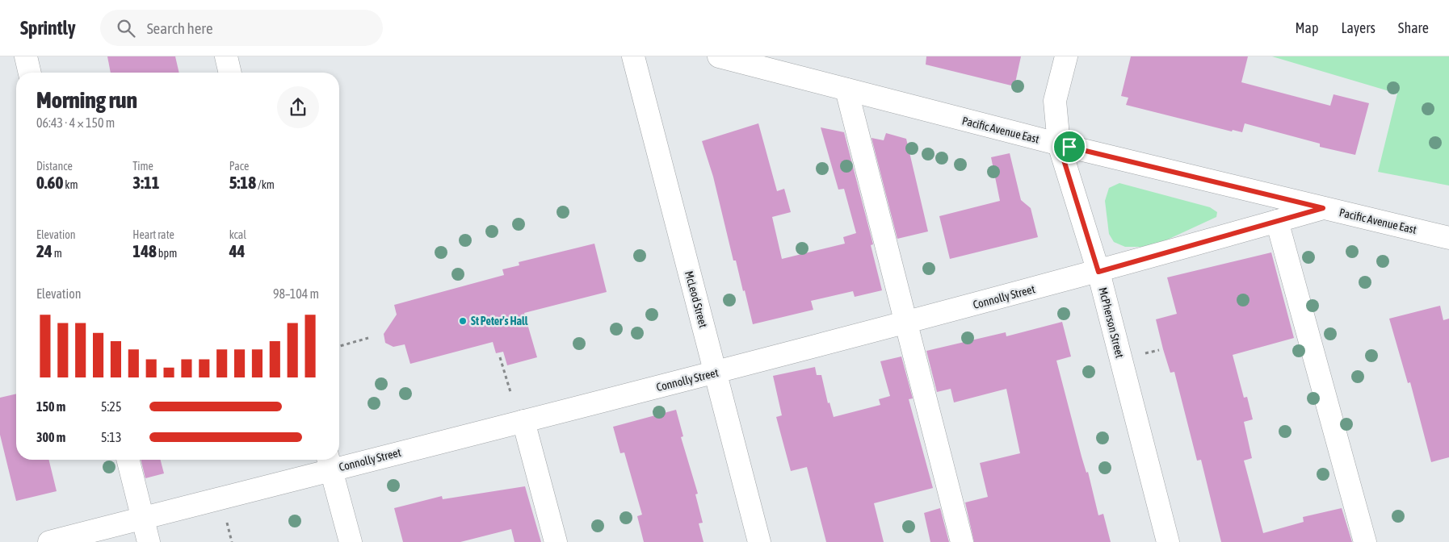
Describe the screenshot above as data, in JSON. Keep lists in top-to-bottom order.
{
  "streets": {
    "street": [
      "Pacific Avenue East",
      "Connolly Street",
      "McLeod Street",
      "McPherson Street"
    ]
  },
  "crossings": [
    ["Pacific Avenue East", "Connolly Street"],
    ["Pacific Avenue East", "McPherson Street"],
    ["Connolly Street", "McLeod Street"],
    ["Connolly Street", "McPherson Street"]
  ],
  "places": ["St Peter's Hall"],
  "page": {
    "header": "Sprintly",
    "search": "Search here",
    "nav": ["Map", "Layers", "Share"],
    "heading": ["Morning run", "06:43 · 4 × 150 m"],
    "stats": [
      ["Distance", "0.60 km"],
      ["Time", "3:11"],
      ["Pace", "5:18 /km"],
      ["Elevation", "24 m"],
      ["Heart rate", "148 bpm"],
      ["kcal", "44"]
    ],
    "chart": ["Elevation", "98–104 m"],
    "list": [
      {
        "name": "150 m",
        "note": "5:25"
      },
      {
        "name": "300 m",
        "note": "5:13"
      }
    ]
  }
}
